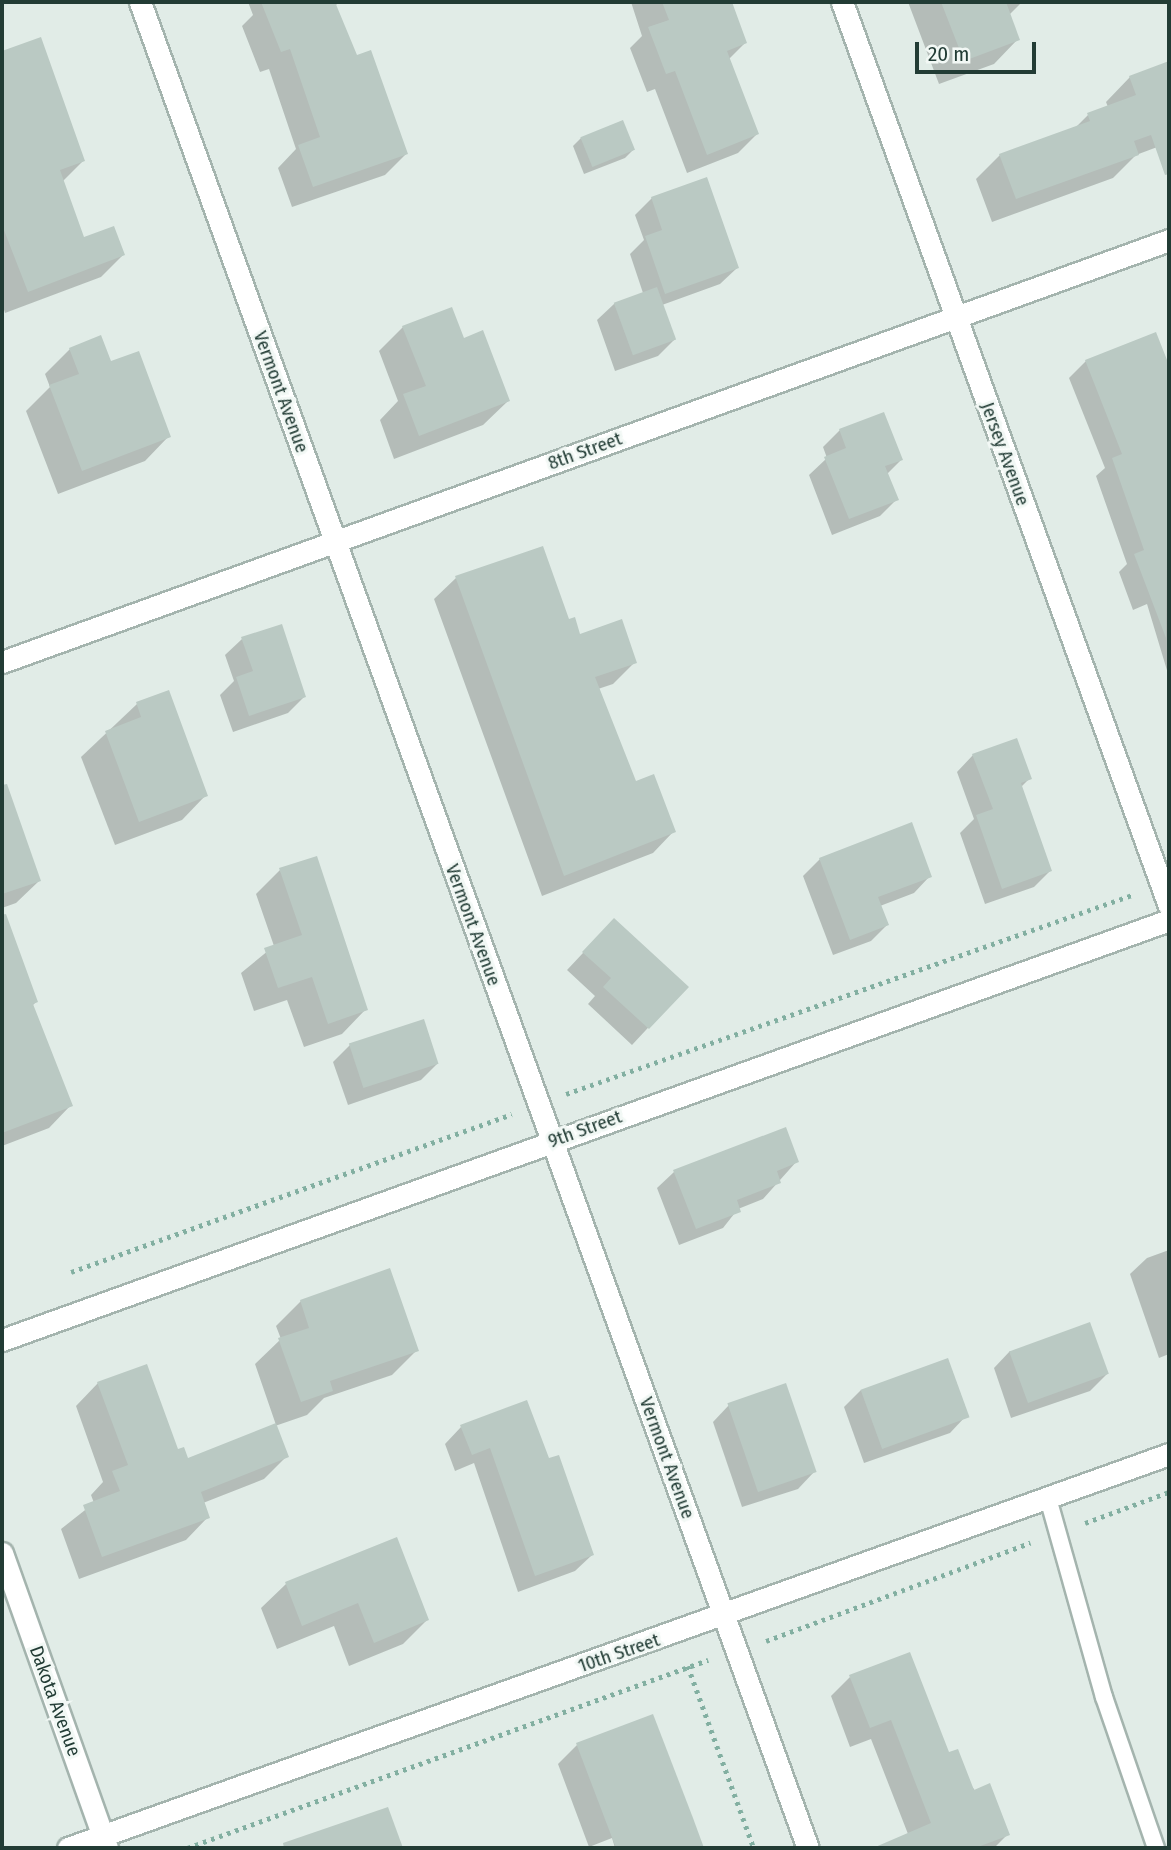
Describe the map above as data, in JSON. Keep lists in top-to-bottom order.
{
  "streets": {
    "street": [
      "Vermont Avenue",
      "8th Street",
      "Jersey Avenue",
      "9th Street",
      "10th Street",
      "Dakota Avenue"
    ]
  },
  "crossings": [
    ["Vermont Avenue", "8th Street"],
    ["Vermont Avenue", "9th Street"],
    ["Vermont Avenue", "10th Street"],
    ["8th Street", "Jersey Avenue"],
    ["10th Street", "Dakota Avenue"]
  ],
  "scale_bar": "20 m"
}
